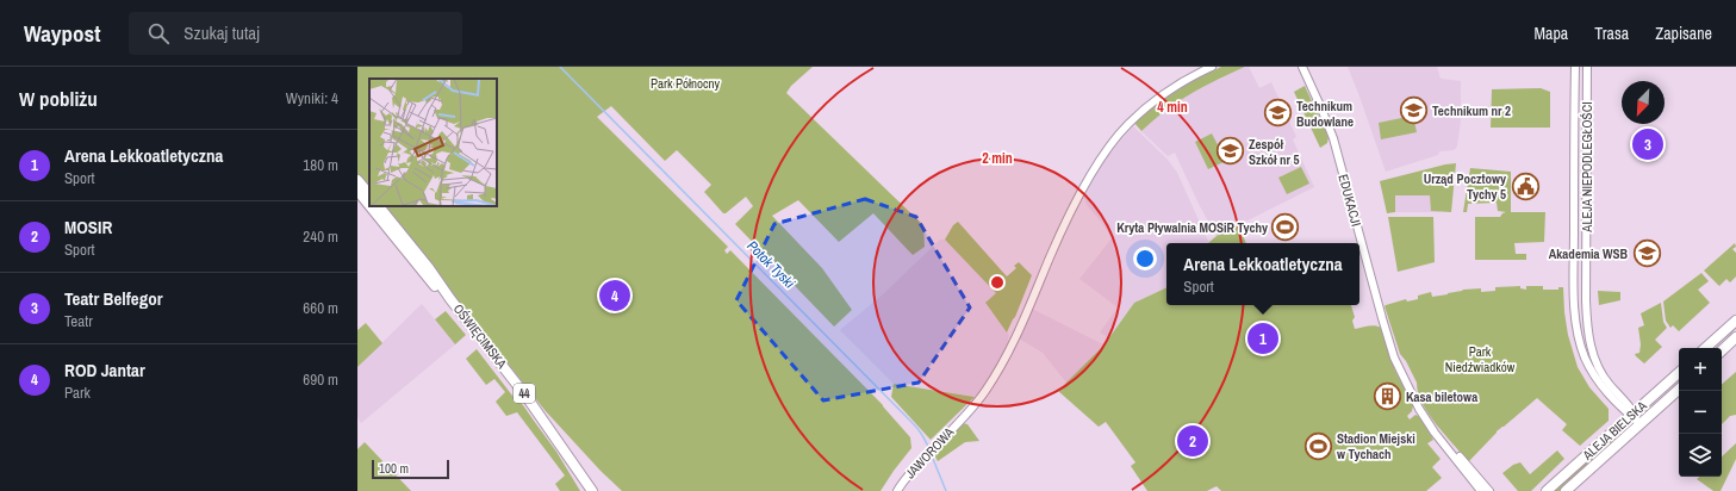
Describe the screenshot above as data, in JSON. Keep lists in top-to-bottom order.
{
  "streets": {
    "main road": ["OŚWIĘCIMSKA", "44", "ALEJA BIELSKA"],
    "street": ["ALEJA NIEPODLEGŁOŚCI", "EDUKACJI", "JAWOROWA"]
  },
  "crossings": [
    ["ALEJA NIEPODLEGŁOŚCI", "ALEJA BIELSKA"]
  ],
  "water": ["Potok Tyski"],
  "parks": ["Park Północny", "Park Niedźwiadków"],
  "places": {
    "school or university": [
      "Technikum nr 2",
      "Technikum Budowlane",
      "Zespół Szkół nr 5",
      "Akademia WSB"
    ],
    "public building": ["Urząd Pocztowy Tychy 5"],
    "sports": ["Kryta Pływalnia MOSiR Tychy", "Stadion Miejski w Tychach"],
    "building": ["Kasa biletowa"]
  },
  "scale_bar": "100 m",
  "north": "bottom left",
  "page": {
    "header": "Waypost",
    "search": "Szukaj tutaj",
    "nav": ["Mapa", "Trasa", "Zapisane"],
    "heading": ["W pobliżu", "Wyniki: 4"],
    "pins": [
      "3",
      "4",
      "1",
      "2"
    ],
    "list": [
      {
        "mark": "1",
        "name": "Arena Lekkoatletyczna",
        "note": "Sport",
        "value": "180 m"
      },
      {
        "mark": "2",
        "name": "MOSIR",
        "note": "Sport",
        "value": "240 m"
      },
      {
        "mark": "3",
        "name": "Teatr Belfegor",
        "note": "Teatr",
        "value": "660 m"
      },
      {
        "mark": "4",
        "name": "ROD Jantar",
        "note": "Park",
        "value": "690 m"
      }
    ],
    "popup": ["Arena Lekkoatletyczna", "Sport"],
    "map_buttons": ["+", "−"],
    "scale": "100 m"
  },
  "rings": ["4 min", "2 min"]
}
